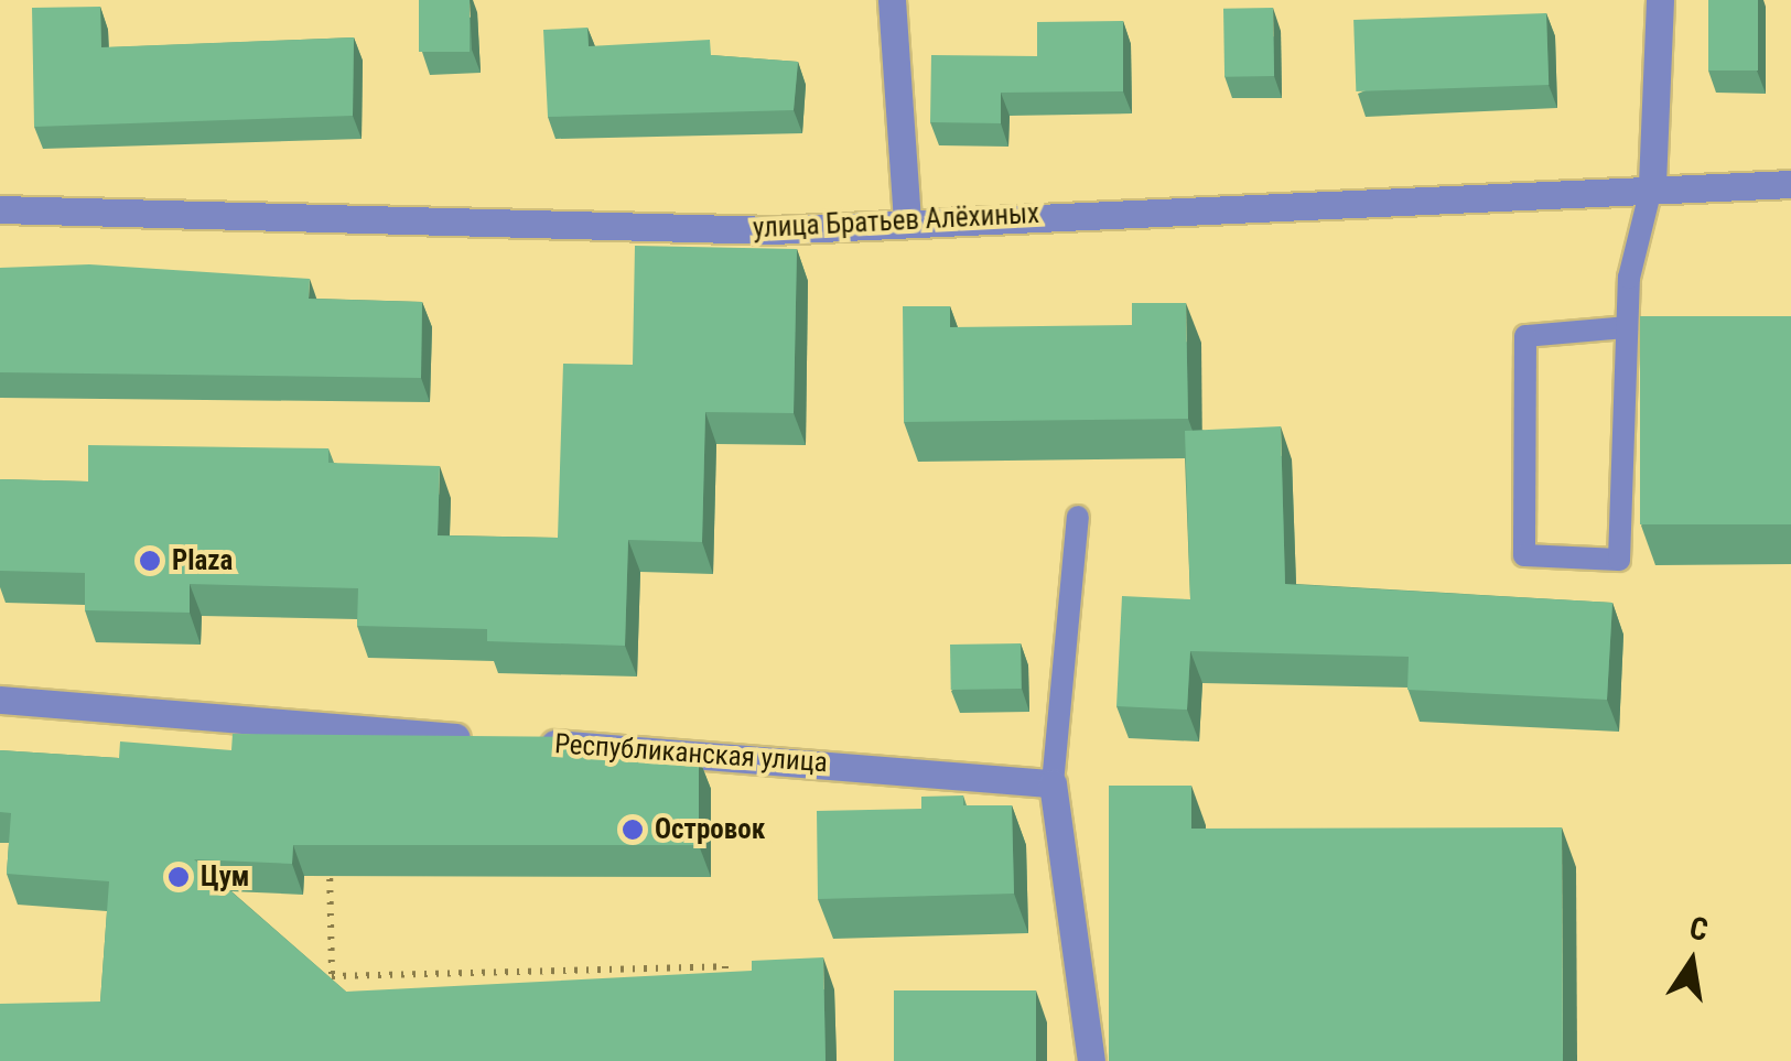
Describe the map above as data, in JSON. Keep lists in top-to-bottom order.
{
  "streets": {
    "street": ["улица Братьев Алёхиных", "Республиканская улица"]
  },
  "places": ["Plaza", "Островок", "Цум"],
  "north": "top"
}
